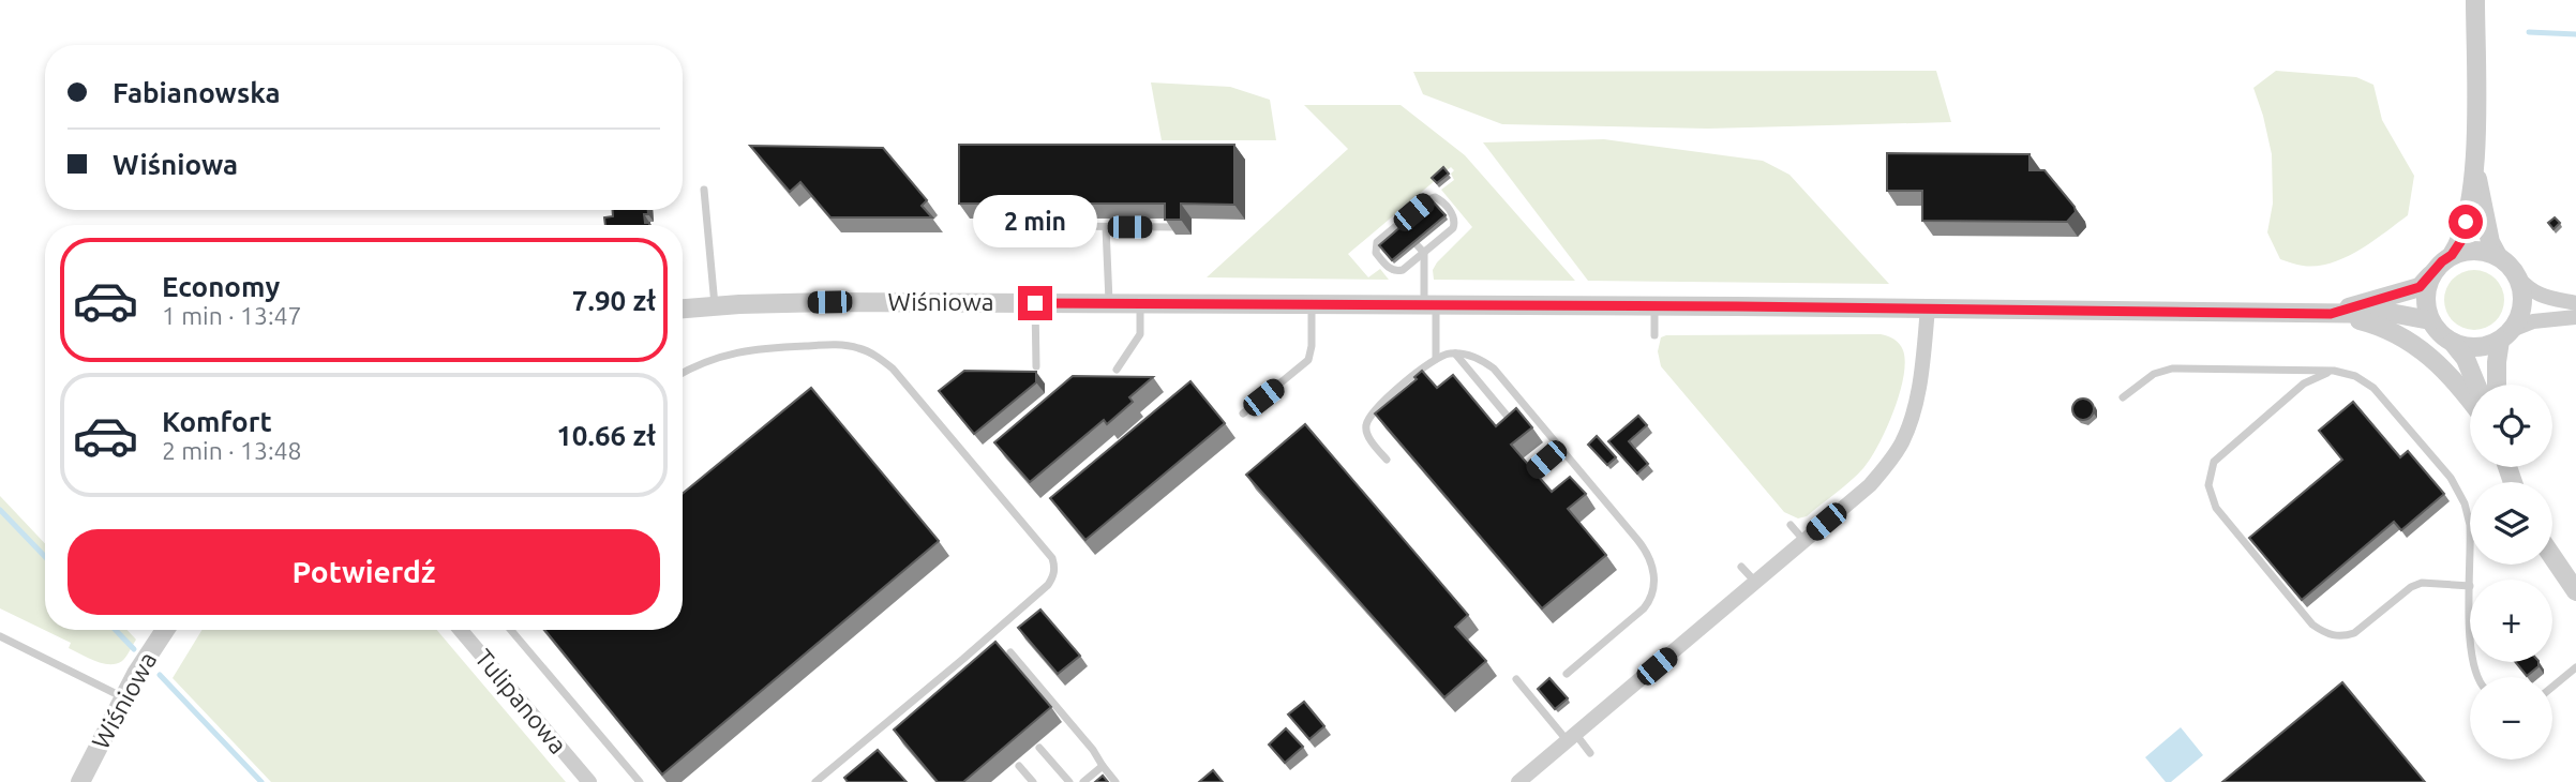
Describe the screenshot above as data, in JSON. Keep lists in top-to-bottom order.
{
  "streets": {
    "street": ["Wiśniowa", "Tulipanowa"]
  },
  "page": {
    "banner": ["Fabianowska", "Wiśniowa"],
    "bubble": "2 min",
    "list": [
      {
        "name": "Economy",
        "note": "1 min · 13:47",
        "value": "7.90 zł"
      },
      {
        "name": "Komfort",
        "note": "2 min · 13:48",
        "value": "10.66 zł"
      }
    ],
    "map_buttons": ["+", "−"],
    "buttons": "Potwierdź"
  }
}
